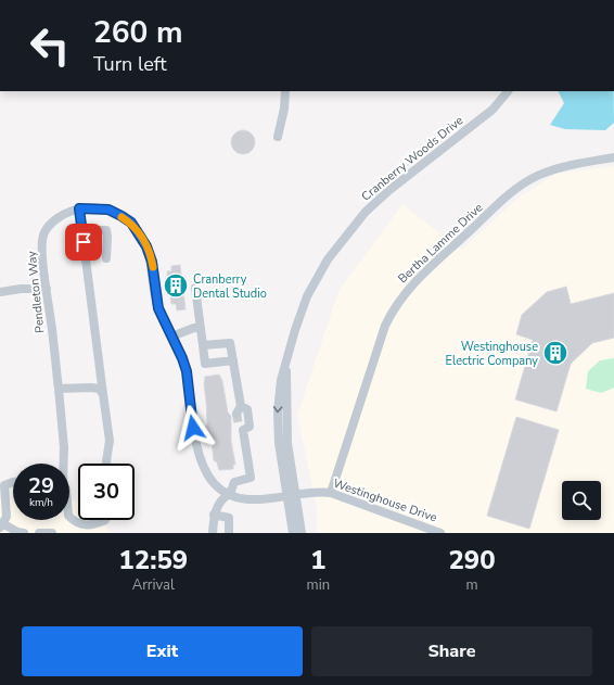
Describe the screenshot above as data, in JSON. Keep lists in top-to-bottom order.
{
  "streets": {
    "street": [
      "Cranberry Woods Drive",
      "Bertha Lamme Drive",
      "Pendleton Way",
      "Westinghouse Drive"
    ]
  },
  "crossings": [
    ["Cranberry Woods Drive", "Pendleton Way"],
    ["Cranberry Woods Drive", "Westinghouse Drive"],
    ["Bertha Lamme Drive", "Westinghouse Drive"],
    ["Pendleton Way", "Westinghouse Drive"]
  ],
  "places": {
    "building": ["Cranberry Dental Studio", "Westinghouse Electric Company"]
  },
  "page": {
    "turn": ["260 m", "Turn left"],
    "speed": "29 km/h",
    "limit": "30",
    "eta": [
      "12:59",
      "Arrival",
      "1",
      "min",
      "290",
      "m"
    ],
    "buttons": ["Exit", "Share"]
  }
}
